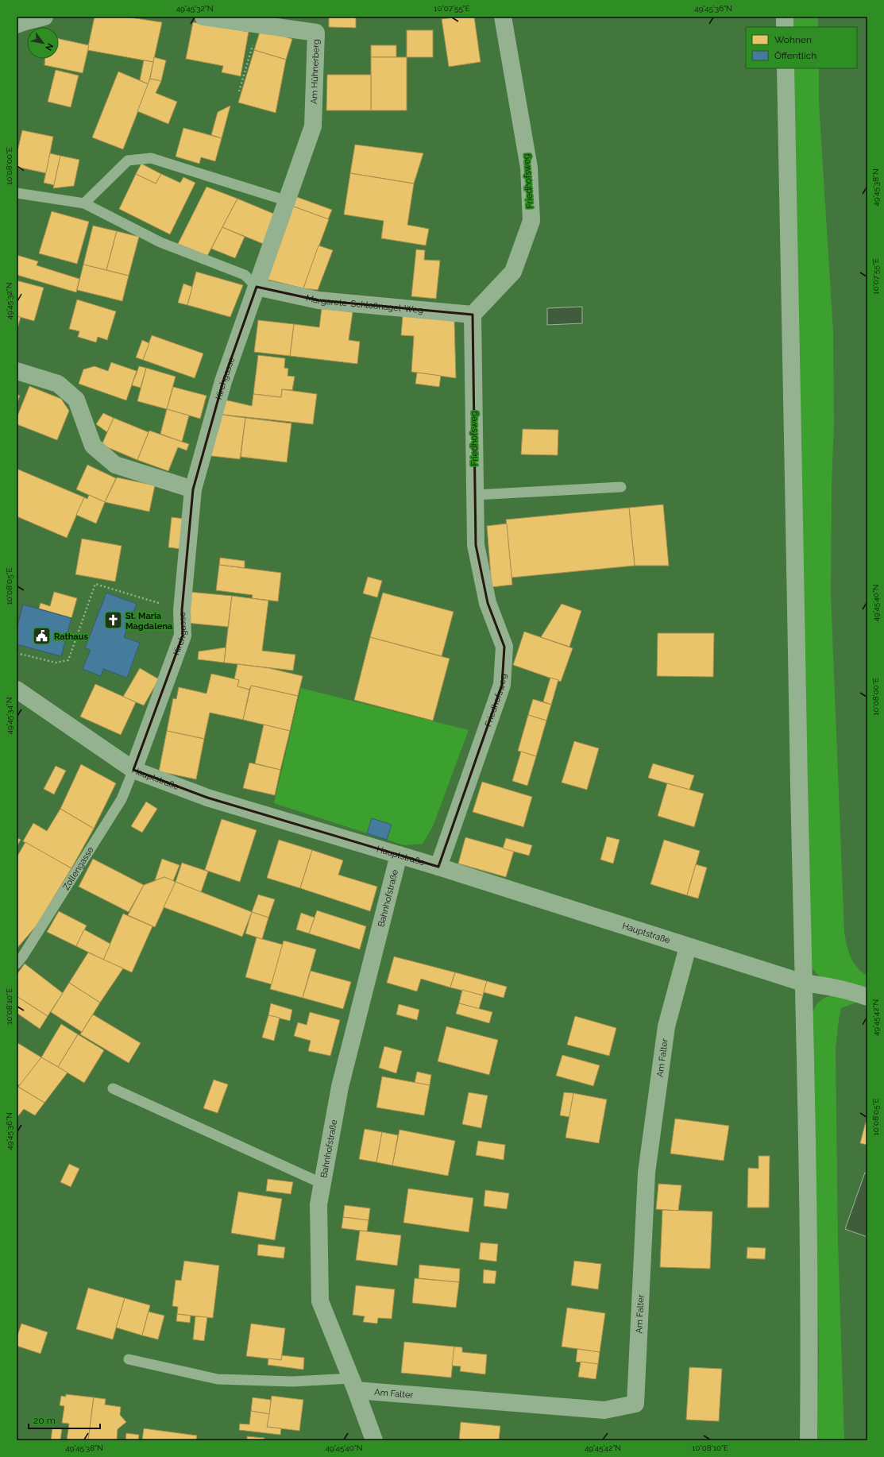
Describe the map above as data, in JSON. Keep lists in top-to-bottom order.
{
  "streets": {
    "street": [
      "Am Hühnerberg",
      "Friedhofsweg",
      "Margarete-Schloßnagel-Weg",
      "Kirchgasse",
      "Hauptstraße",
      "Bahnhofstraße",
      "Am Falter"
    ],
    "lane": ["Zollengasse"]
  },
  "crossings": [
    ["Am Hühnerberg", "Margarete-Schloßnagel-Weg"],
    ["Am Hühnerberg", "Kirchgasse"],
    ["Friedhofsweg", "Margarete-Schloßnagel-Weg"],
    ["Friedhofsweg", "Hauptstraße"],
    ["Margarete-Schloßnagel-Weg", "Kirchgasse"],
    ["Kirchgasse", "Hauptstraße"],
    ["Kirchgasse", "Zollengasse"],
    ["Hauptstraße", "Zollengasse"],
    ["Hauptstraße", "Bahnhofstraße"],
    ["Hauptstraße", "Am Falter"],
    ["Bahnhofstraße", "Am Falter"]
  ],
  "places": {
    "church": ["St. Maria Magdalena"],
    "public building": ["Rathaus"]
  },
  "legend": ["Wohnen", "Öffentlich"],
  "scale_bar": "20 m",
  "north": "bottom right",
  "coordinates": [
    "49°45'32\"N",
    "10°07'55\"E",
    "49°45'36\"N",
    "10°08'00\"E",
    "49°45'38\"N",
    "10°08'05\"E",
    "49°45'40\"N",
    "49°45'34\"N",
    "10°08'10\"E",
    "49°45'42\"N"
  ]
}
